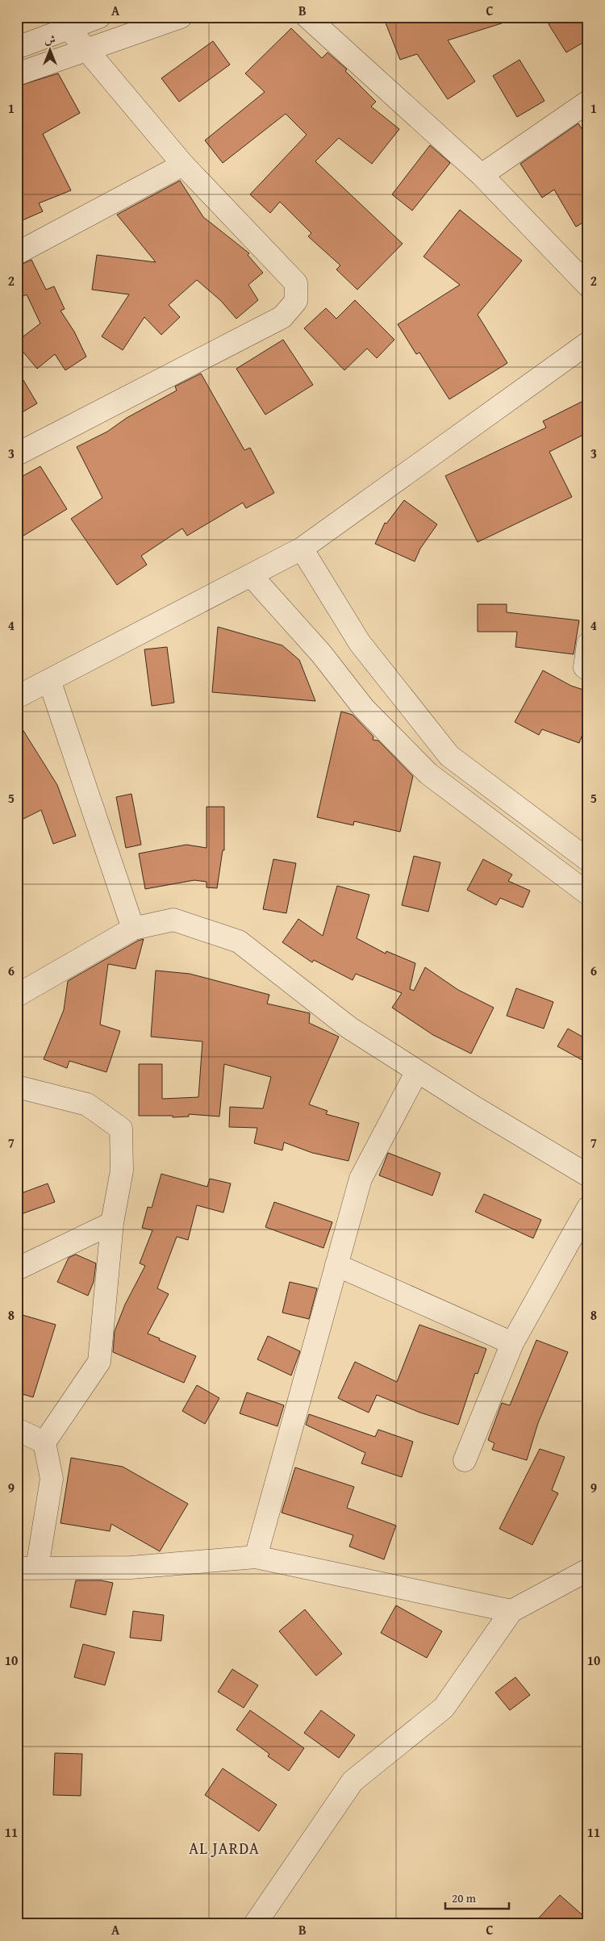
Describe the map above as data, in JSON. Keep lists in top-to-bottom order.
{
  "districts": ["AL JARDA"],
  "scale_bar": "20 m",
  "north": "top",
  "grid": {
    "columns": ["A", "B", "C"],
    "rows": [
      "1",
      "2",
      "3",
      "4",
      "5",
      "6",
      "7",
      "8",
      "9",
      "10",
      "11"
    ]
  }
}
